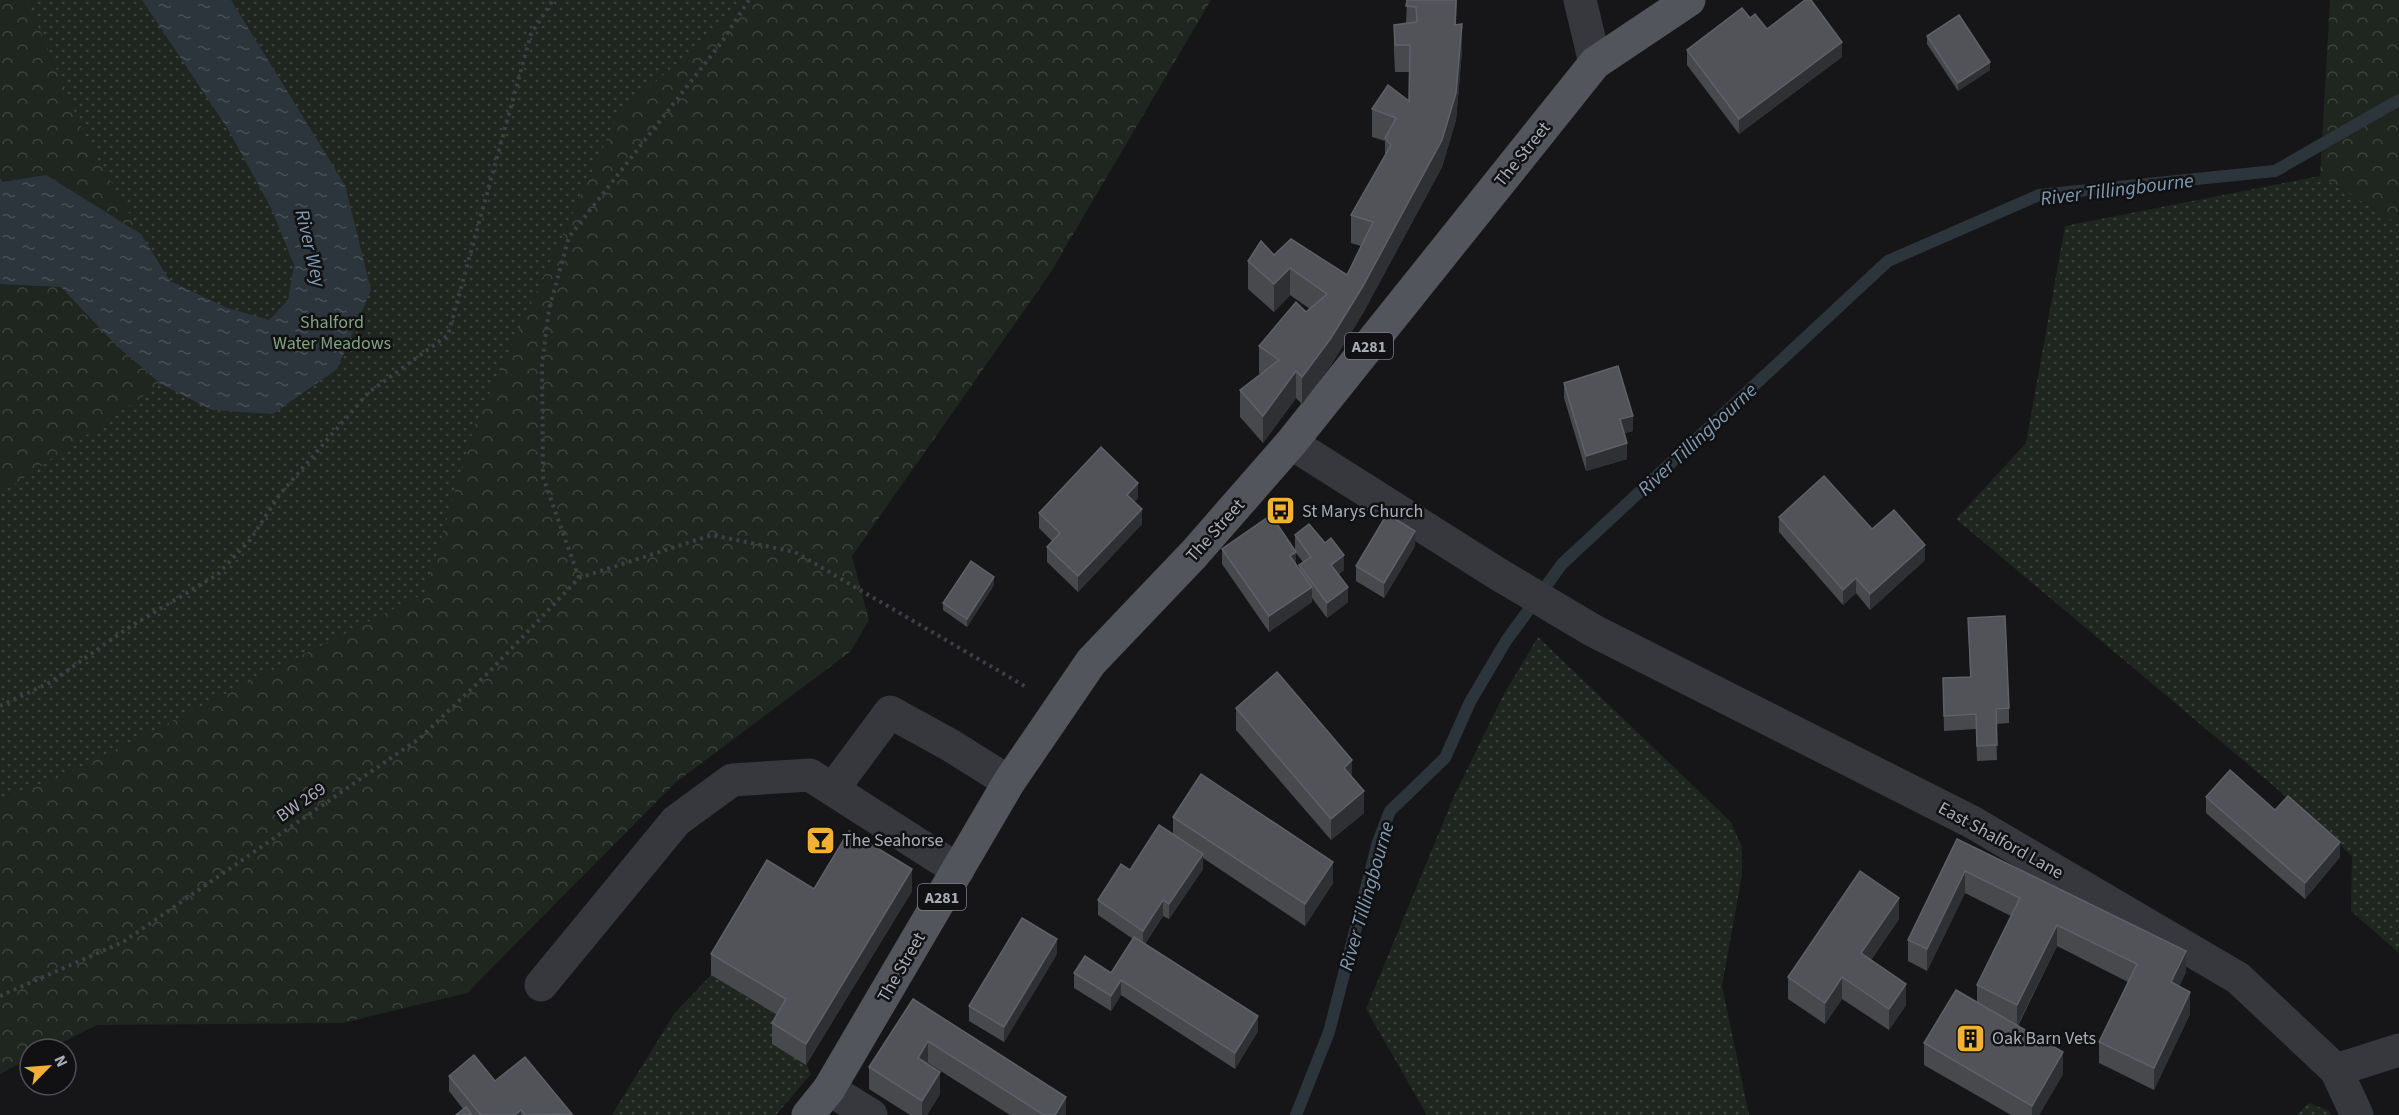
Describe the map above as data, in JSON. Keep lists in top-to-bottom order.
{
  "streets": {
    "main road": ["The Street", "A281"],
    "street": ["East Shalford Lane"],
    "path": ["BW 269"]
  },
  "crossings": [
    ["The Street", "East Shalford Lane"]
  ],
  "water": ["River Tillingbourne", "River Wey"],
  "parks": ["Shalford Water Meadows"],
  "places": {
    "bus stop": ["St Marys Church"],
    "bar": ["The Seahorse"],
    "building": ["Oak Barn Vets"]
  },
  "north": "top right"
}
